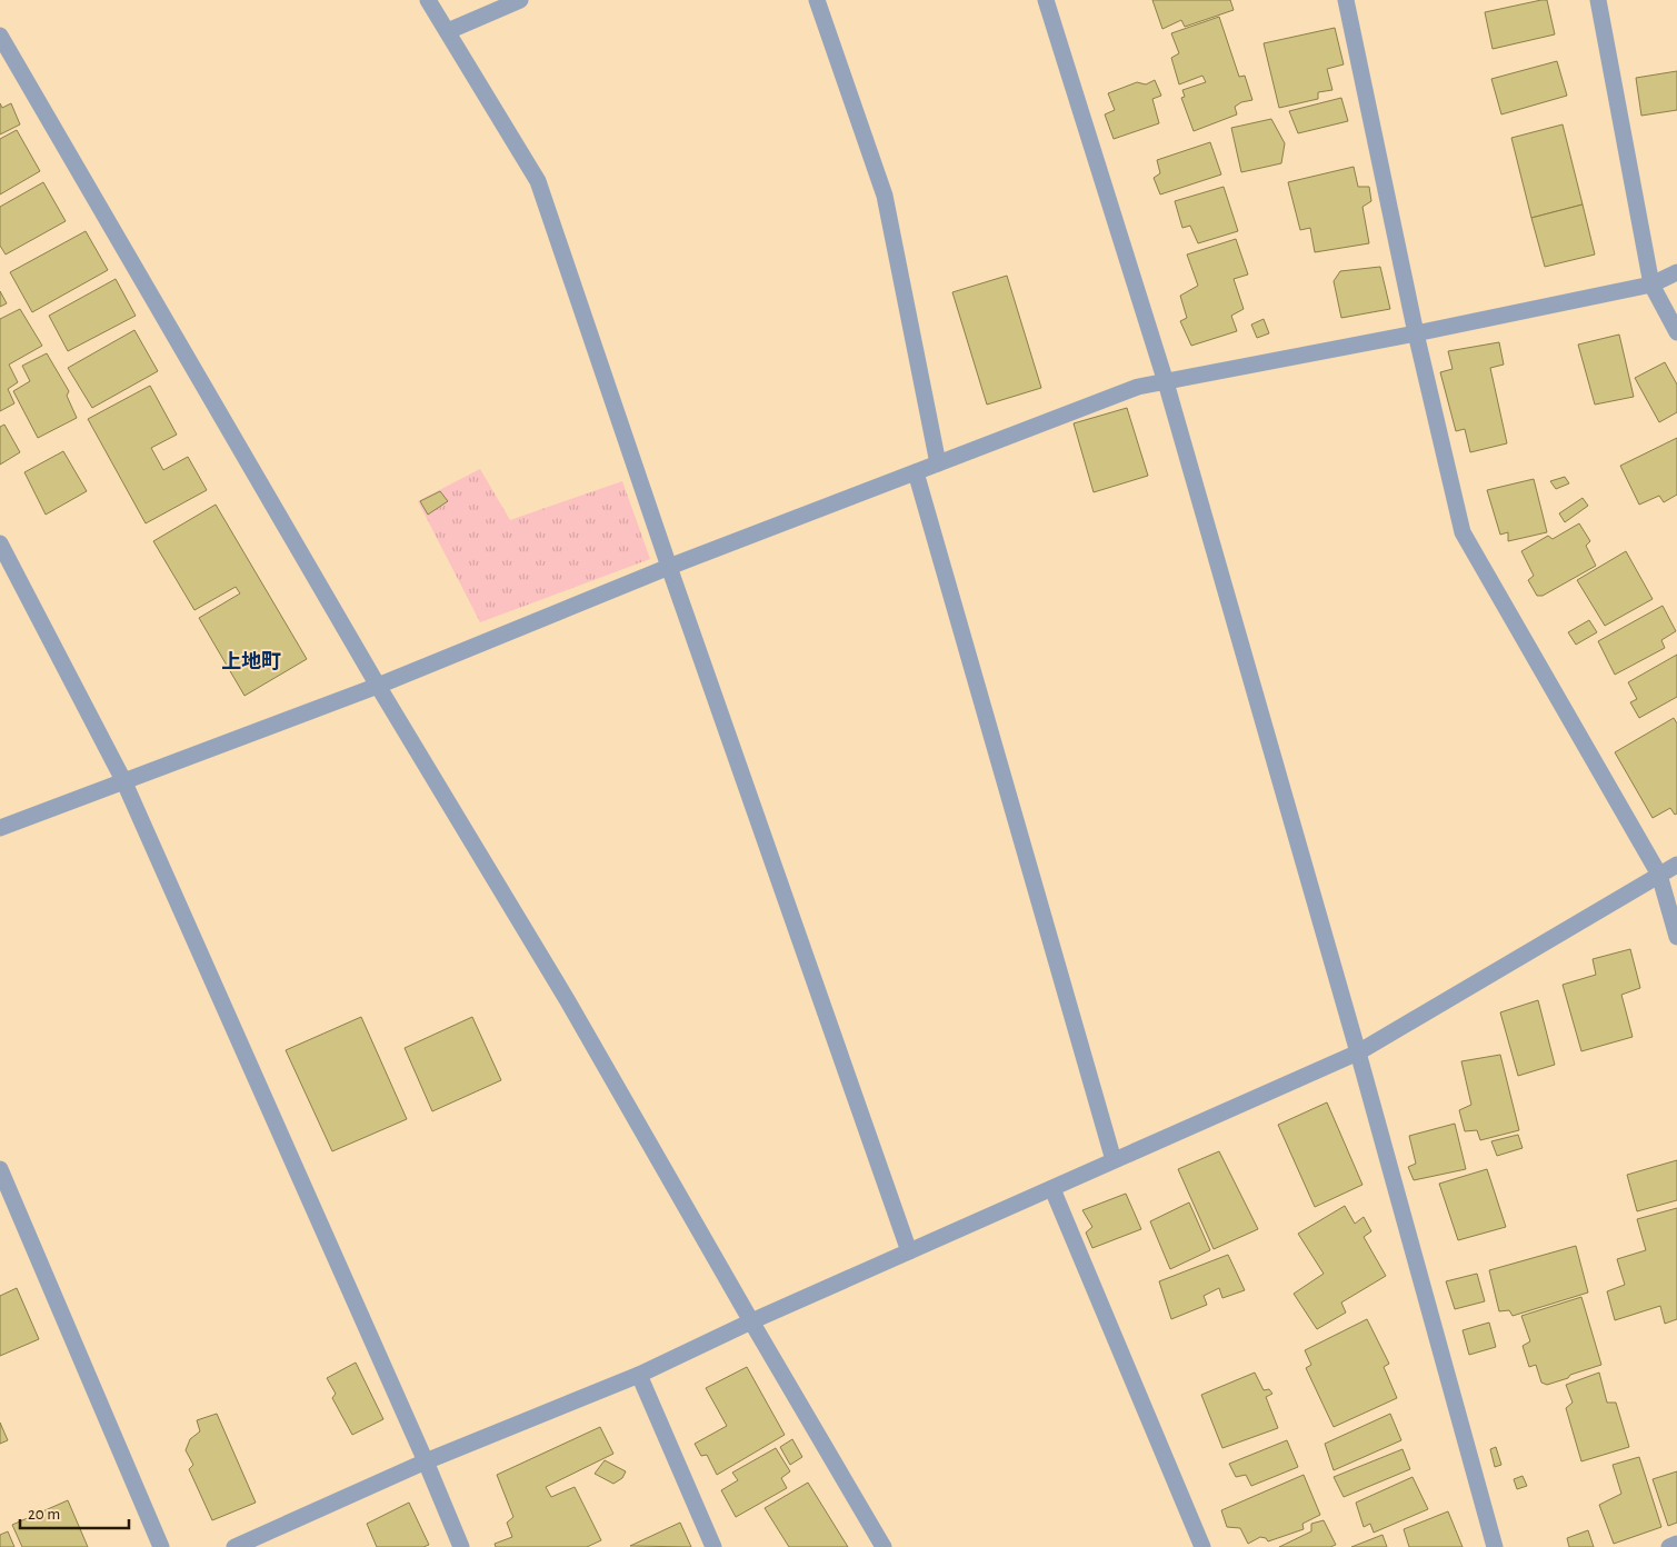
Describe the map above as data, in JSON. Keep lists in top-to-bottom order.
{
  "districts": ["上地町"],
  "scale_bar": "20 m"
}
